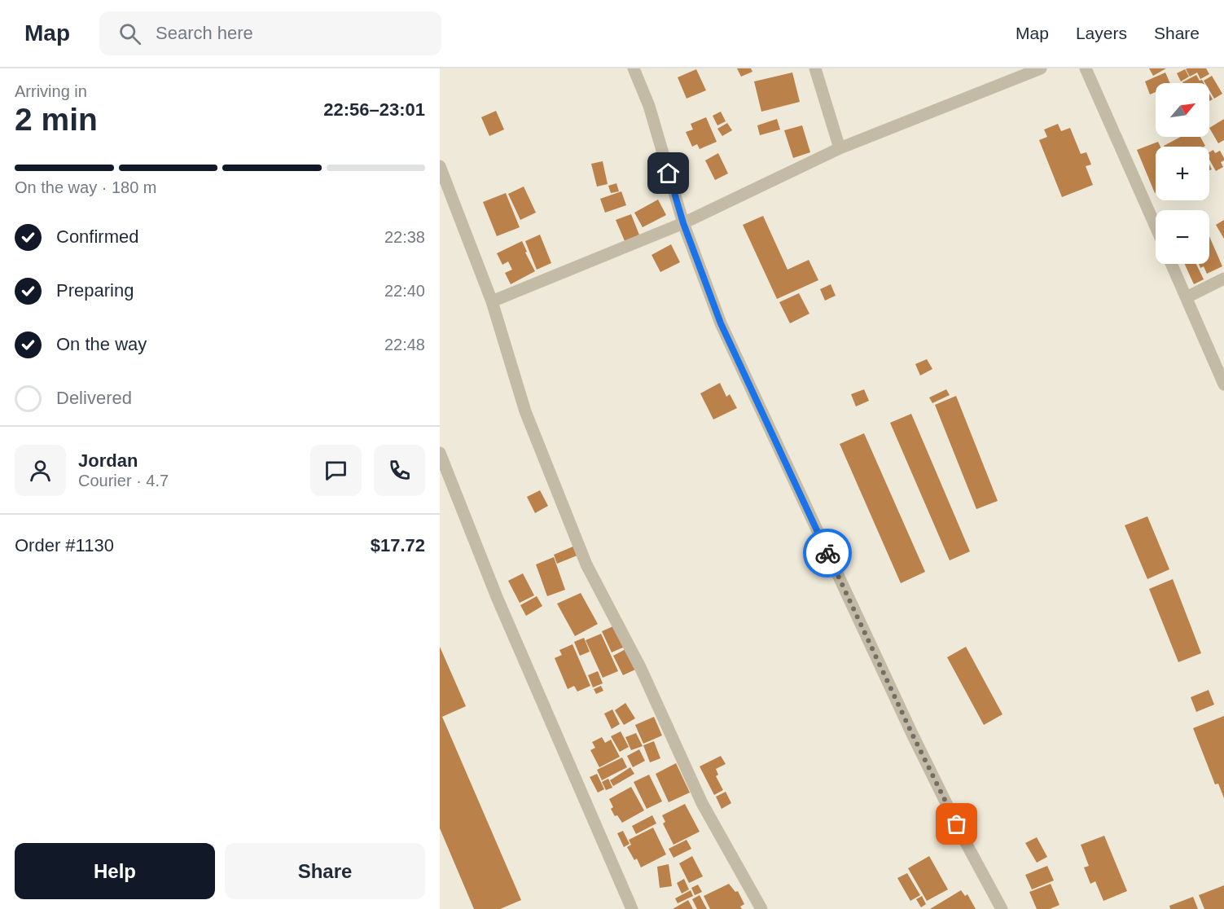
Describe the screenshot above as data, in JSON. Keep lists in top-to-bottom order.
{
  "north": "top right",
  "page": {
    "header": "Map",
    "search": "Search here",
    "nav": ["Map", "Layers", "Share"],
    "heading": ["2 min", "Arriving in", "22:56–23:01"],
    "panel": [
      "Jordan",
      "Courier · 4.7",
      "Order #1130",
      "$17.72"
    ],
    "map_buttons": ["+", "−"],
    "bar": "On the way · 180 m",
    "list": [
      ["Confirmed", "22:38"],
      ["Preparing", "22:40"],
      ["On the way", "22:48"],
      "Delivered"
    ],
    "buttons": ["Help", "Share"]
  }
}
